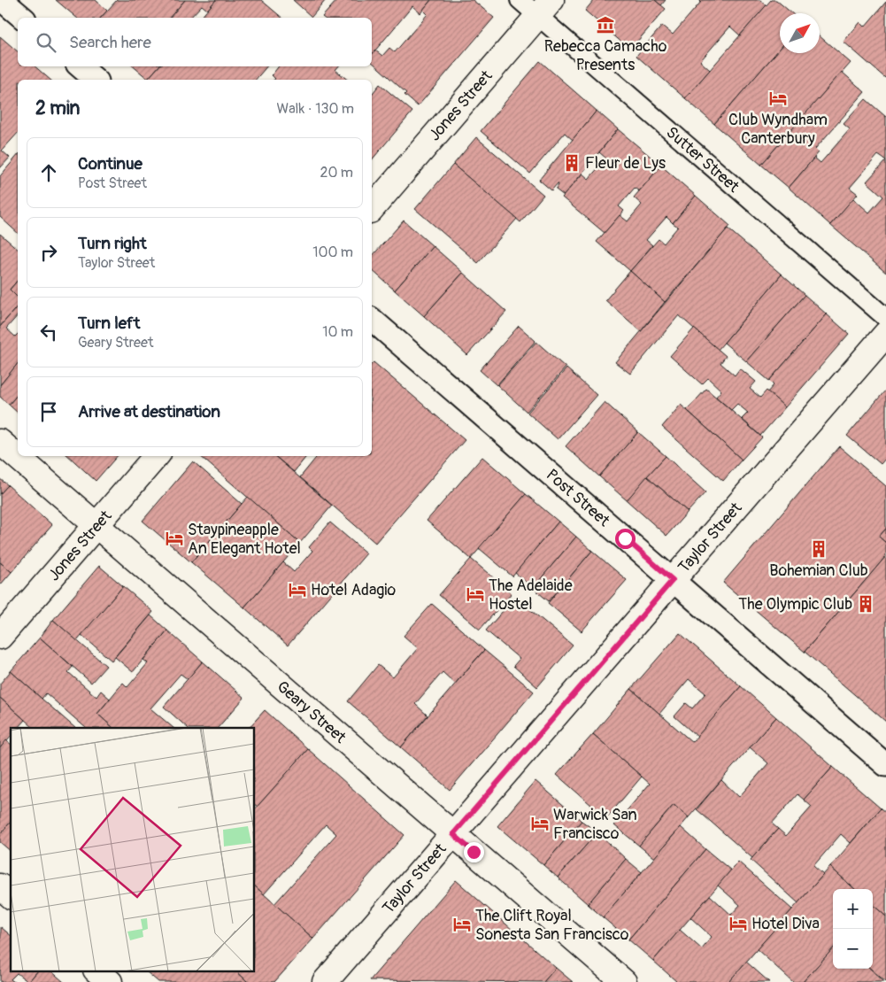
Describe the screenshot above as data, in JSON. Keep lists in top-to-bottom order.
{
  "streets": {
    "main road": ["Jones Street", "Taylor Street", "Geary Street"],
    "street": ["Sutter Street", "Post Street"]
  },
  "crossings": [
    ["Jones Street", "Sutter Street"],
    ["Jones Street", "Geary Street"],
    ["Post Street", "Taylor Street"],
    ["Taylor Street", "Geary Street"]
  ],
  "places": {
    "museum": ["Rebecca Camacho Presents"],
    "hotel": [
      "Club Wyndham Canterbury",
      "Staypineapple An Elegant Hotel",
      "Hotel Adagio",
      "The Adelaide Hostel",
      "Warwick San Francisco",
      "Hotel Diva",
      "The Clift Royal Sonesta San Francisco"
    ],
    "building": ["Fleur de Lys", "Bohemian Club", "The Olympic Club"]
  },
  "north": "top right",
  "page": {
    "search": "Search here",
    "heading": ["2 min", "Walk · 130 m"],
    "list": [
      ["Continue", "Post Street", "20 m"],
      ["Turn right", "Taylor Street", "100 m"],
      ["Turn left", "Geary Street", "10 m"],
      "Arrive at destination"
    ],
    "map_buttons": ["+", "−"]
  }
}
